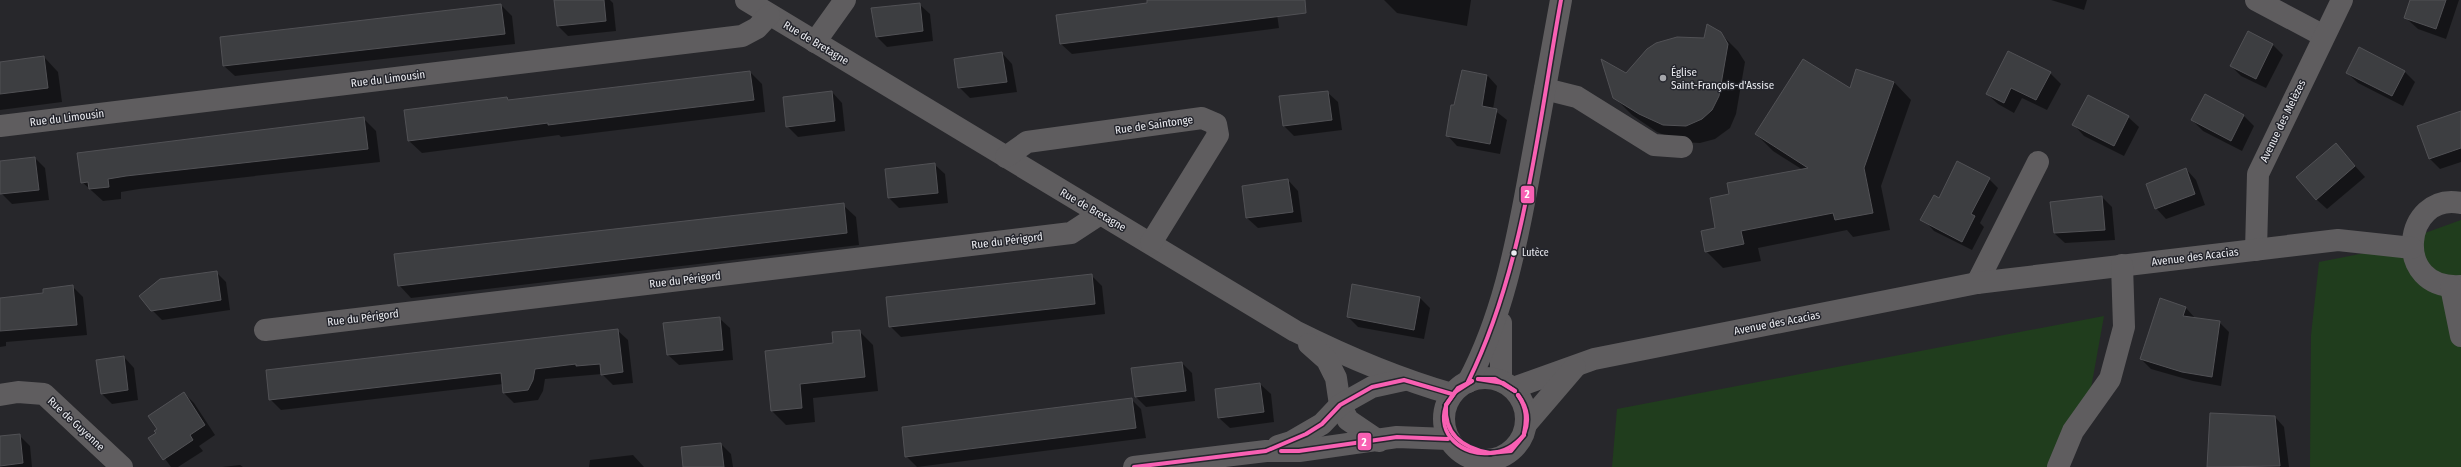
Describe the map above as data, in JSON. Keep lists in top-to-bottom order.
{
  "streets": {
    "street": [
      "Rue de Bretagne",
      "Rue du Limousin",
      "Avenue des Melèzes",
      "Rue de Saintonge",
      "Rue du Périgord",
      "Avenue des Acacias",
      "Rue de Guyenne"
    ]
  },
  "crossings": [
    ["Rue de Bretagne", "Rue du Limousin"],
    ["Rue de Bretagne", "Rue de Saintonge"],
    ["Rue de Bretagne", "Rue du Périgord"],
    ["Rue de Bretagne", "Avenue des Acacias"],
    ["Avenue des Melèzes", "Avenue des Acacias"]
  ],
  "places": ["Église Saint-François-d'Assise", "Lutèce"],
  "lines": ["transit line 2"]
}
